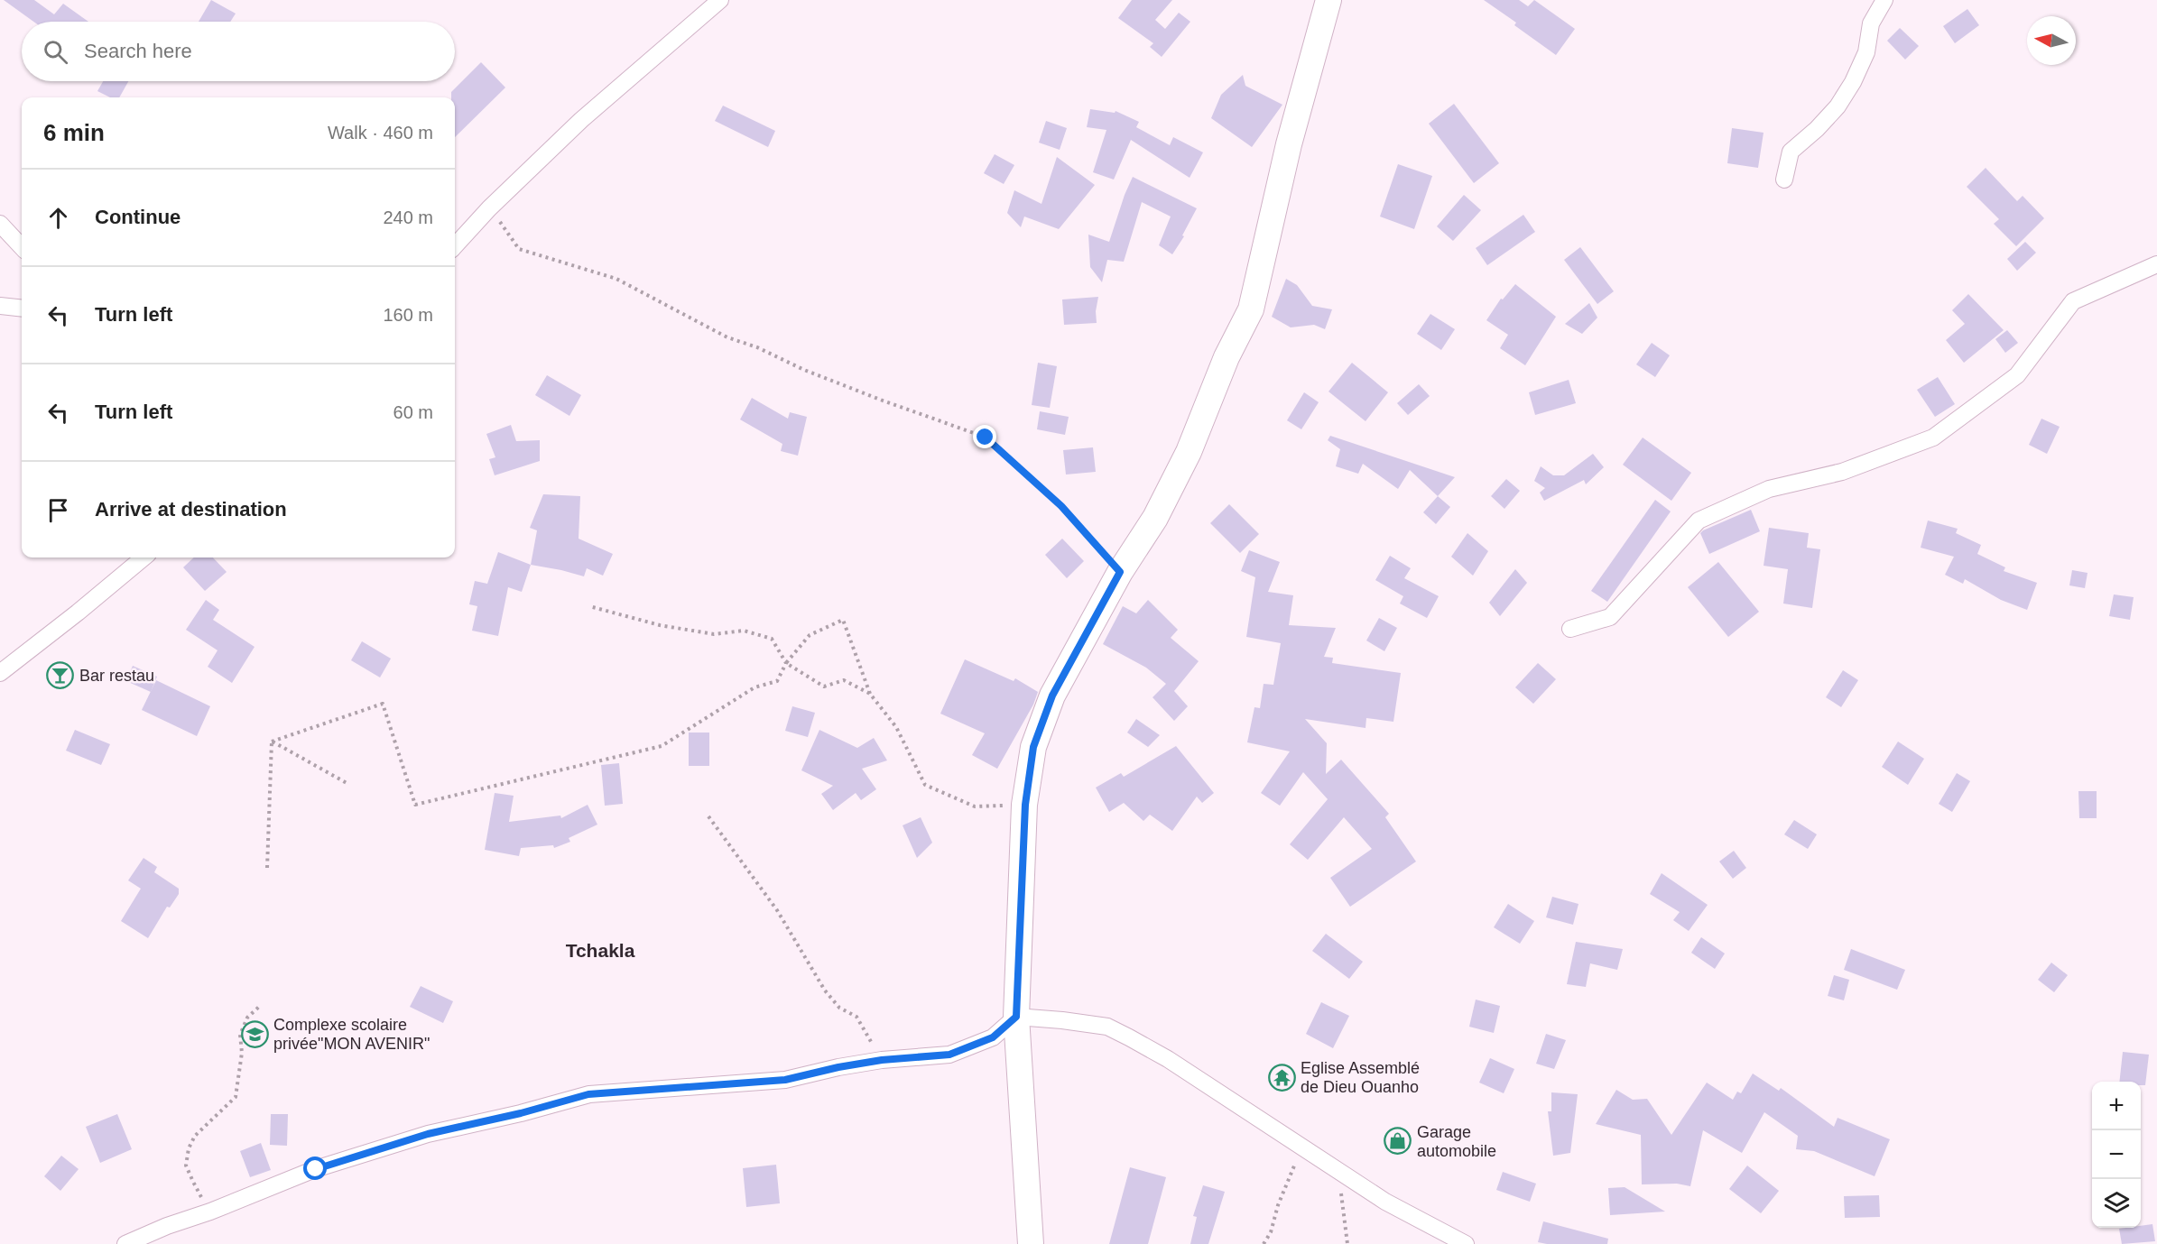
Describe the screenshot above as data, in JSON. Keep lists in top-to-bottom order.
{
  "districts": ["Tchakla"],
  "places": {
    "bar": ["Bar restau"],
    "school or university": ["Complexe scolaire privée\"MON AVENIR\""],
    "temple": ["Eglise Assemblé de Dieu Ouanho"],
    "shop": ["Garage automobile"]
  },
  "north": "left",
  "page": {
    "search": "Search here",
    "heading": ["6 min", "Walk · 460 m"],
    "list": [
      ["Continue", "240 m"],
      ["Turn left", "160 m"],
      ["Turn left", "60 m"],
      "Arrive at destination"
    ],
    "map_buttons": ["+", "−"]
  }
}
